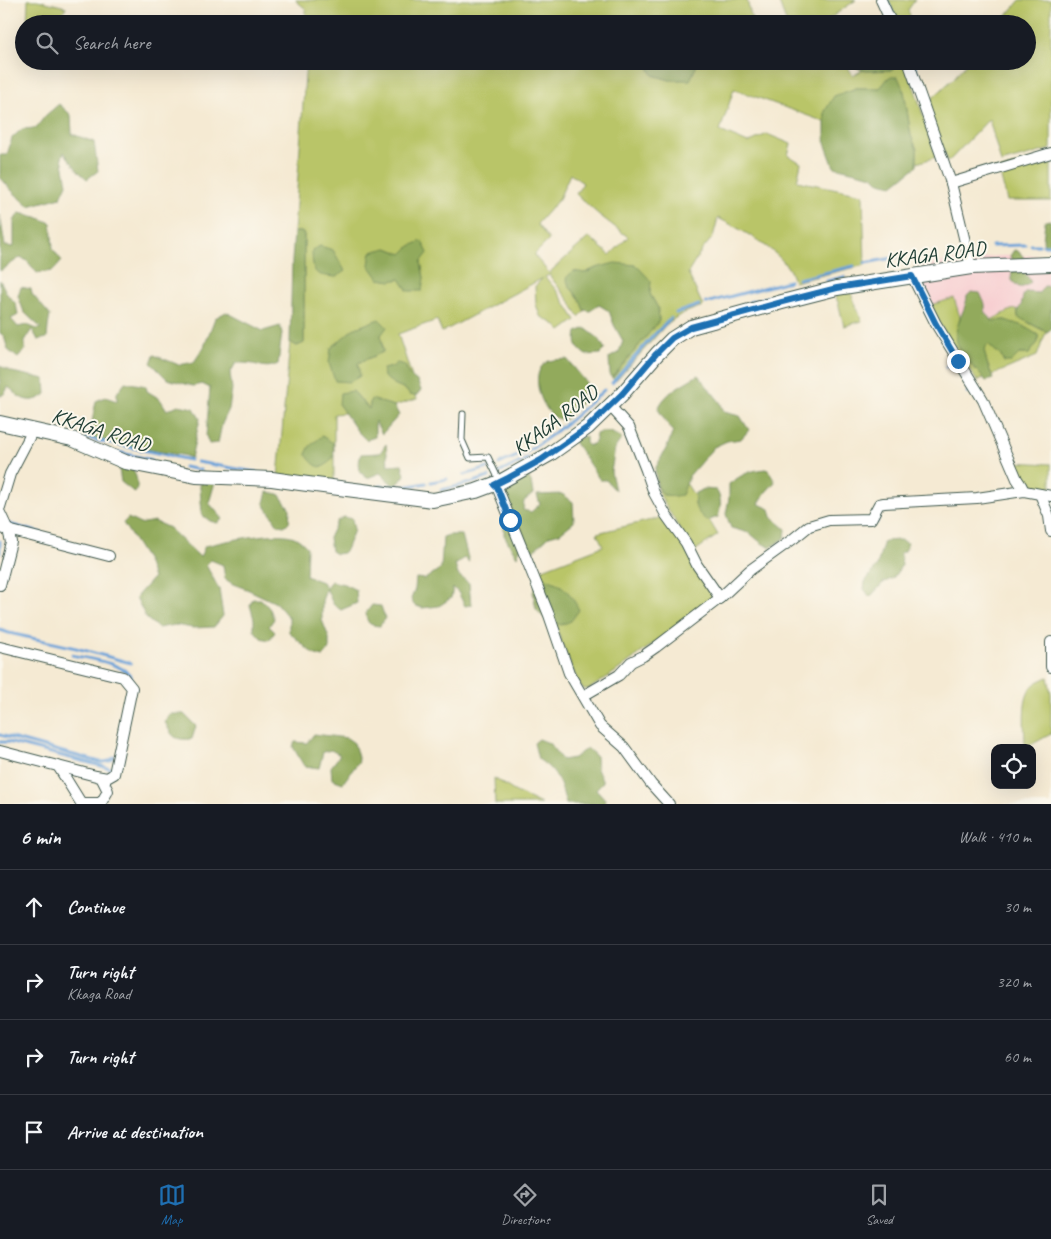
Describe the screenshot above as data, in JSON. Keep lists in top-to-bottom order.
{
  "streets": {
    "street": ["KKAGA ROAD"]
  },
  "page": {
    "search": "Search here",
    "heading": ["6 min", "Walk · 410 m"],
    "list": [
      ["Continue", "30 m"],
      ["Turn right", "Kkaga Road", "320 m"],
      ["Turn right", "60 m"],
      "Arrive at destination"
    ],
    "nav": ["Map", "Directions", "Saved"]
  }
}
